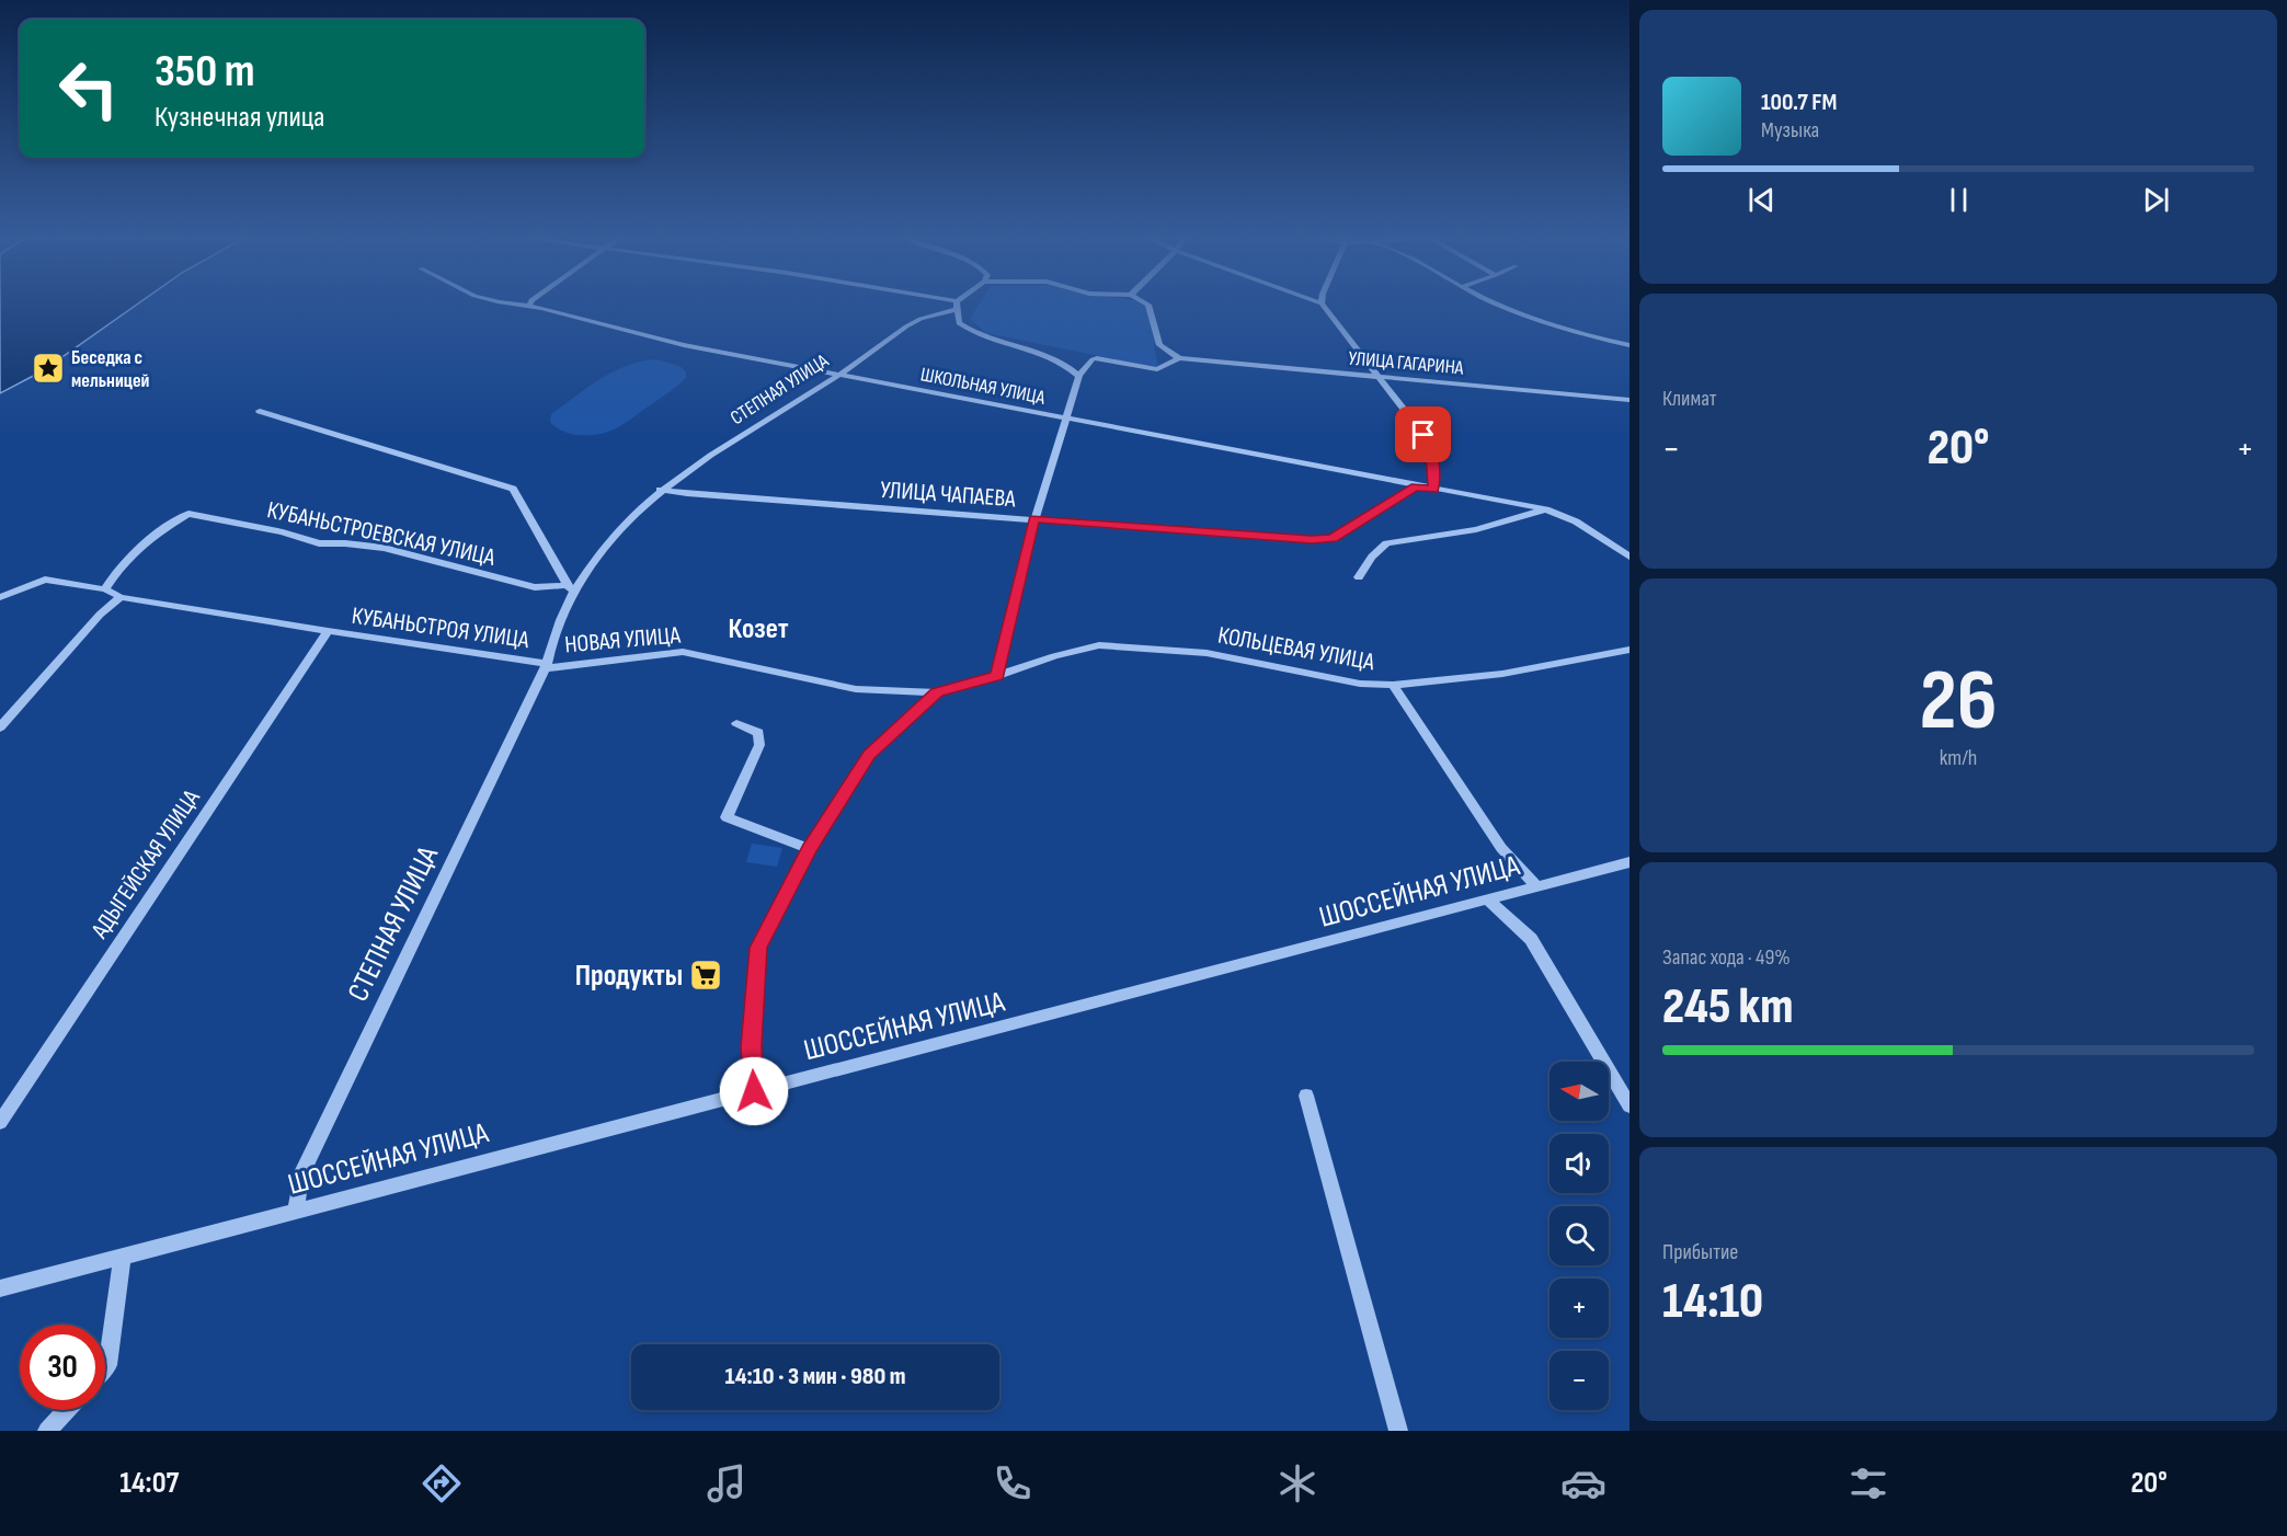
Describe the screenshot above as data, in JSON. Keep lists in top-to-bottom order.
{
  "streets": {
    "street": [
      "УЛИЦА ГАГАРИНА",
      "ШКОЛЬНАЯ УЛИЦА",
      "СТЕПНАЯ УЛИЦА",
      "УЛИЦА ЧАПАЕВА",
      "КУБАНЬСТРОЕВСКАЯ УЛИЦА",
      "КУБАНЬСТРОЯ УЛИЦА",
      "НОВАЯ УЛИЦА",
      "КОЛЬЦЕВАЯ УЛИЦА",
      "АДЫГЕЙСКАЯ УЛИЦА",
      "ШОССЕЙНАЯ УЛИЦА"
    ]
  },
  "crossings": [
    ["ШКОЛЬНАЯ УЛИЦА", "СТЕПНАЯ УЛИЦА"],
    ["ШКОЛЬНАЯ УЛИЦА", "УЛИЦА ЧАПАЕВА"],
    ["СТЕПНАЯ УЛИЦА", "УЛИЦА ЧАПАЕВА"],
    ["СТЕПНАЯ УЛИЦА", "КУБАНЬСТРОЕВСКАЯ УЛИЦА"],
    ["СТЕПНАЯ УЛИЦА", "КУБАНЬСТРОЯ УЛИЦА"],
    ["СТЕПНАЯ УЛИЦА", "НОВАЯ УЛИЦА"],
    ["СТЕПНАЯ УЛИЦА", "ШОССЕЙНАЯ УЛИЦА"],
    ["КУБАНЬСТРОЕВСКАЯ УЛИЦА", "КУБАНЬСТРОЯ УЛИЦА"],
    ["КУБАНЬСТРОЯ УЛИЦА", "НОВАЯ УЛИЦА"],
    ["КУБАНЬСТРОЯ УЛИЦА", "АДЫГЕЙСКАЯ УЛИЦА"],
    ["НОВАЯ УЛИЦА", "КОЛЬЦЕВАЯ УЛИЦА"]
  ],
  "districts": ["Козет"],
  "places": {
    "place": ["Беседка с мельницей"],
    "supermarket": ["Продукты"]
  },
  "north": "left",
  "page": {
    "turn": ["350 m", "Кузнечная улица"],
    "song": ["100.7 FM", "Музыка"],
    "tile": [
      "Климат",
      ["26", "km/h"],
      ["Запас хода · 49%", "245 km"],
      ["Прибытие", "14:10"]
    ],
    "heat": ["−", "20°", "+"],
    "map_buttons": ["+", "−"],
    "limit": "30",
    "trip": "14:10 · 3 мин · 980 m",
    "tabs": ["14:07", "20°"]
  }
}
